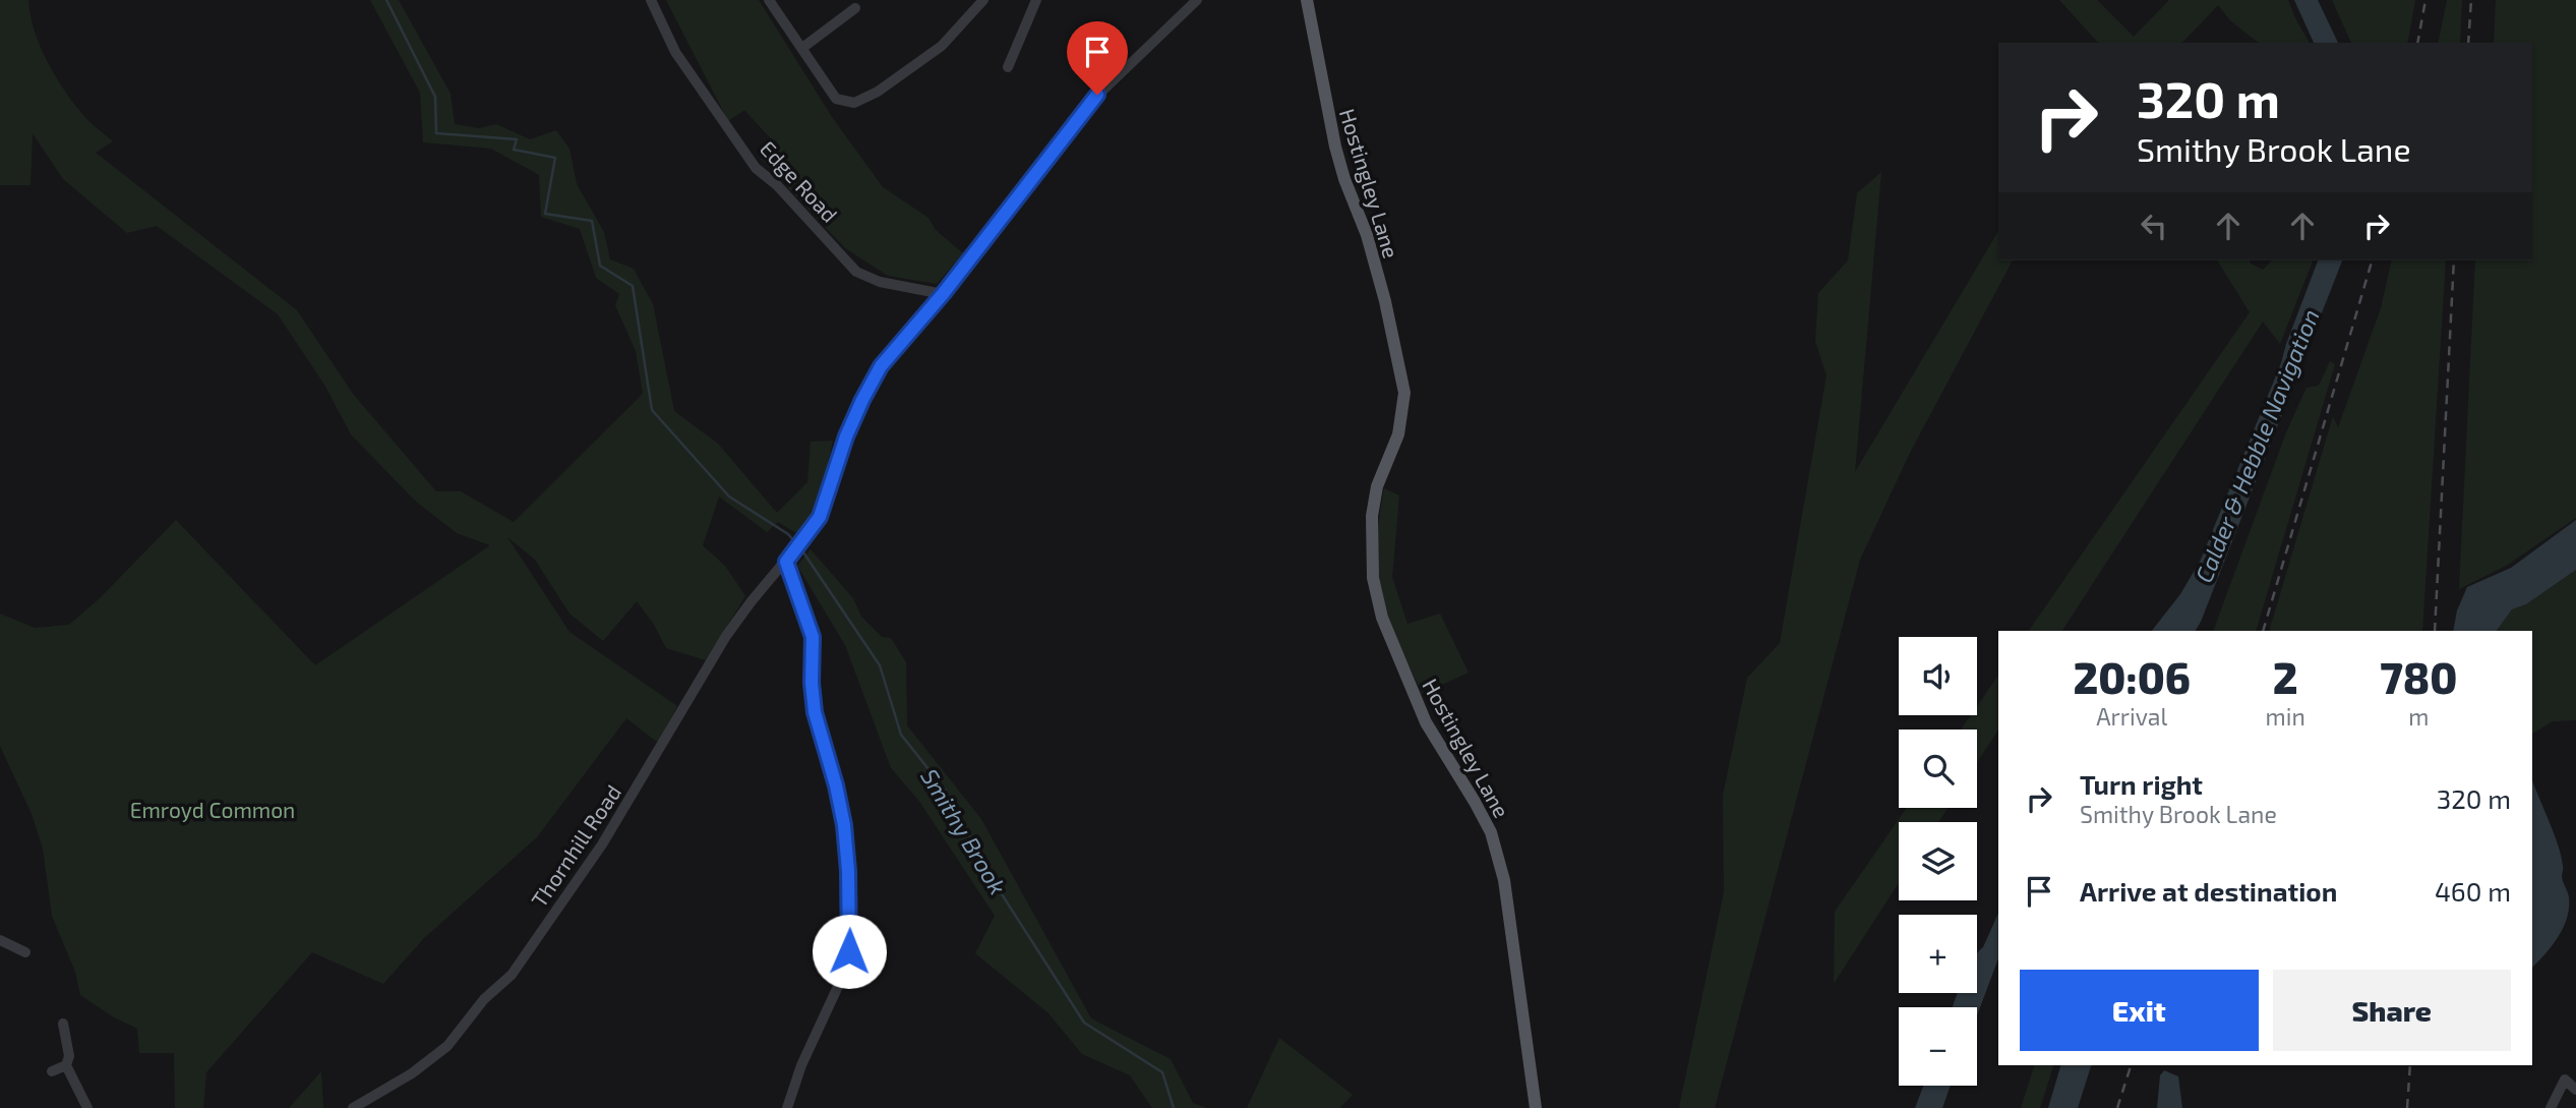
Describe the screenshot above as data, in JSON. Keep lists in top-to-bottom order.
{
  "streets": {
    "main road": ["Hostingley Lane"],
    "street": ["Edge Road", "Thornhill Road"]
  },
  "crossings": [
    ["Edge Road", "Thornhill Road"]
  ],
  "water": ["Calder & Hebble Navigation", "Smithy Brook"],
  "parks": ["Emroyd Common"],
  "page": {
    "turn": ["320 m", "Smithy Brook Lane"],
    "eta": [
      "20:06",
      "Arrival",
      "2",
      "min",
      "780",
      "m"
    ],
    "map_buttons": ["+", "−"],
    "list": [
      {
        "name": "Turn right",
        "note": "Smithy Brook Lane",
        "value": "320 m"
      },
      {
        "name": "Arrive at destination",
        "value": "460 m"
      }
    ],
    "buttons": ["Exit", "Share"]
  }
}
